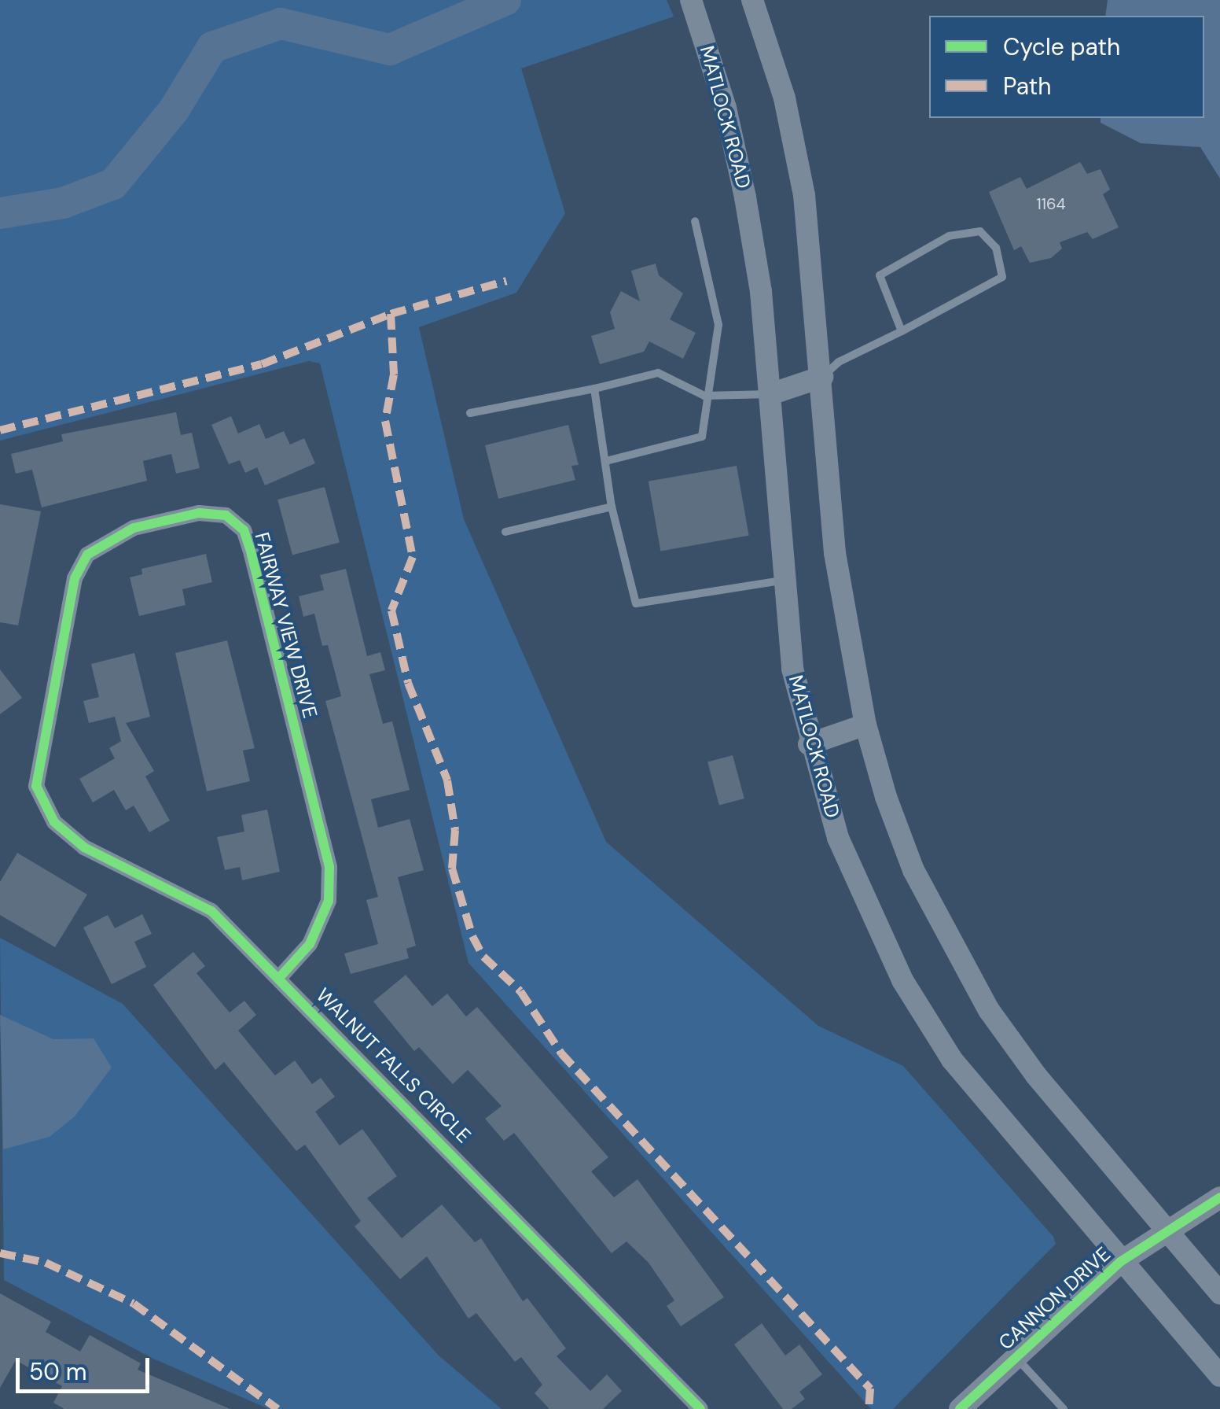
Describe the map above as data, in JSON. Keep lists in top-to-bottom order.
{
  "streets": {
    "main road": ["MATLOCK ROAD", "CANNON DRIVE"],
    "street": ["FAIRWAY VIEW DRIVE", "WALNUT FALLS CIRCLE"]
  },
  "crossings": [
    ["MATLOCK ROAD", "CANNON DRIVE"],
    ["FAIRWAY VIEW DRIVE", "WALNUT FALLS CIRCLE"]
  ],
  "house_numbers": ["1164"],
  "legend": ["Cycle path", "Path"],
  "scale_bar": "50 m"
}
